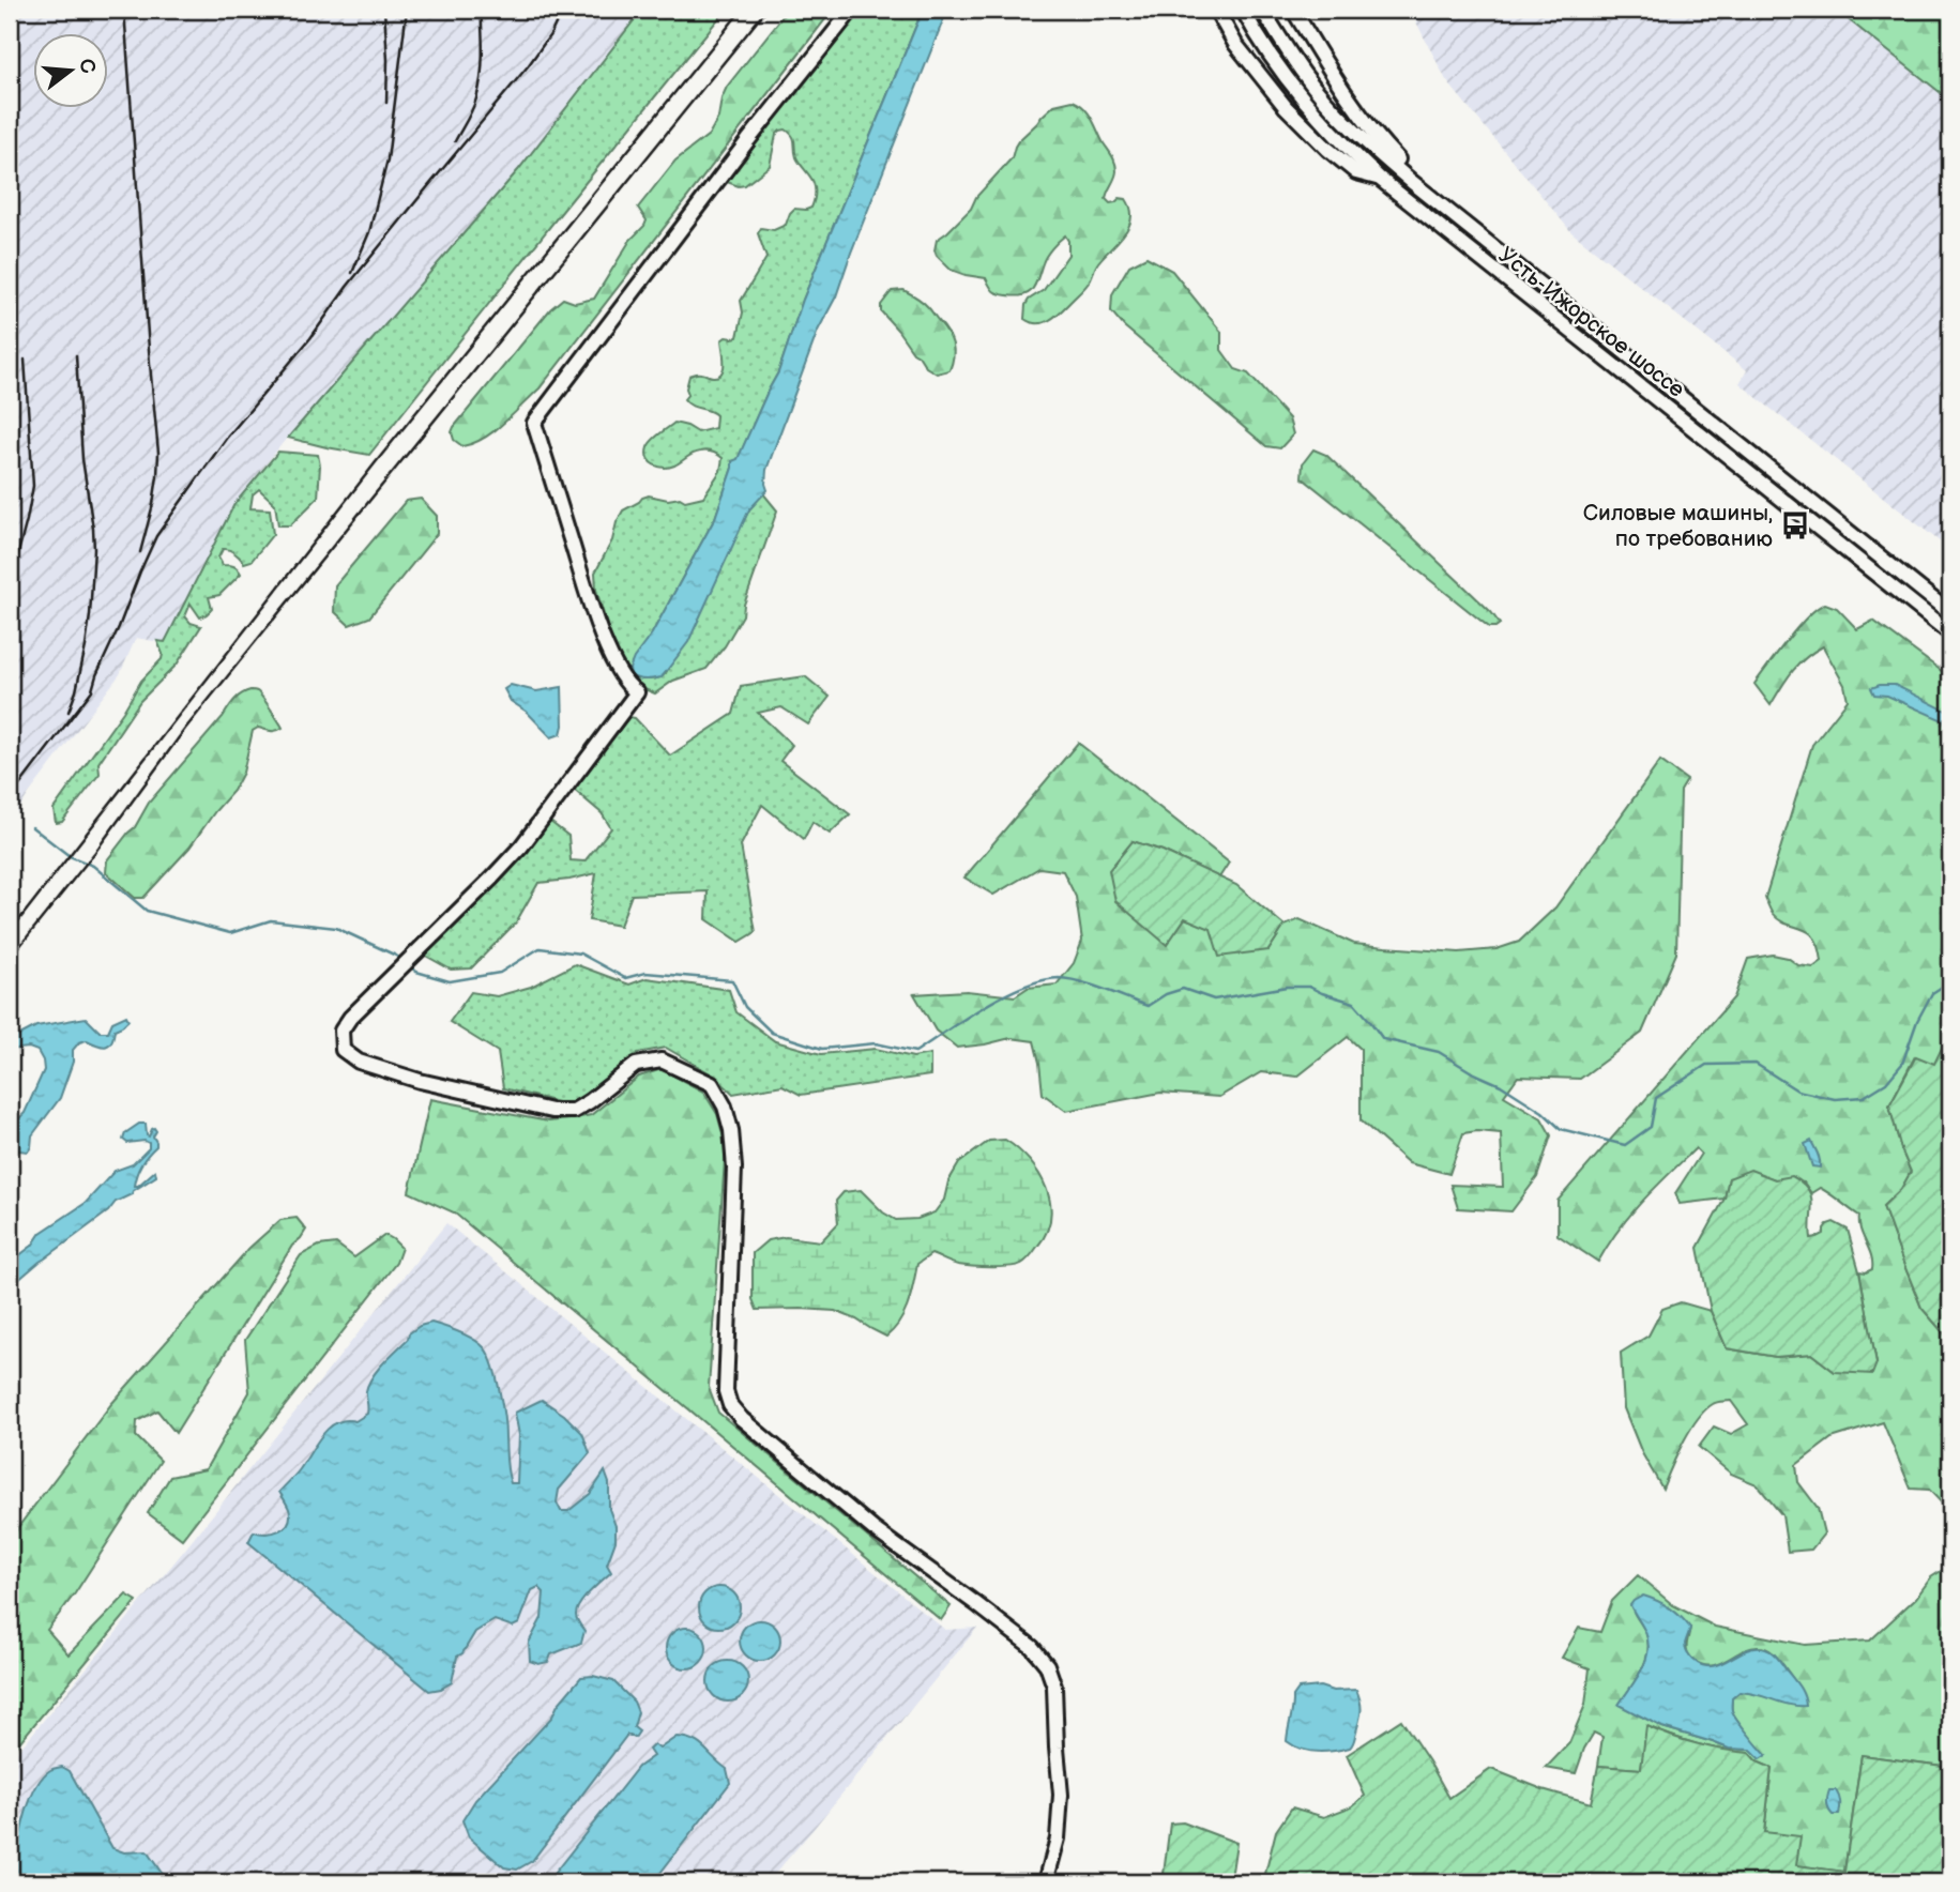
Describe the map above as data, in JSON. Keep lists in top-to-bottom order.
{
  "streets": {
    "street": ["Усть-Ижорское шоссе"]
  },
  "places": {
    "bus stop": ["Силовые машины, по требованию"]
  },
  "north": "right"
}
